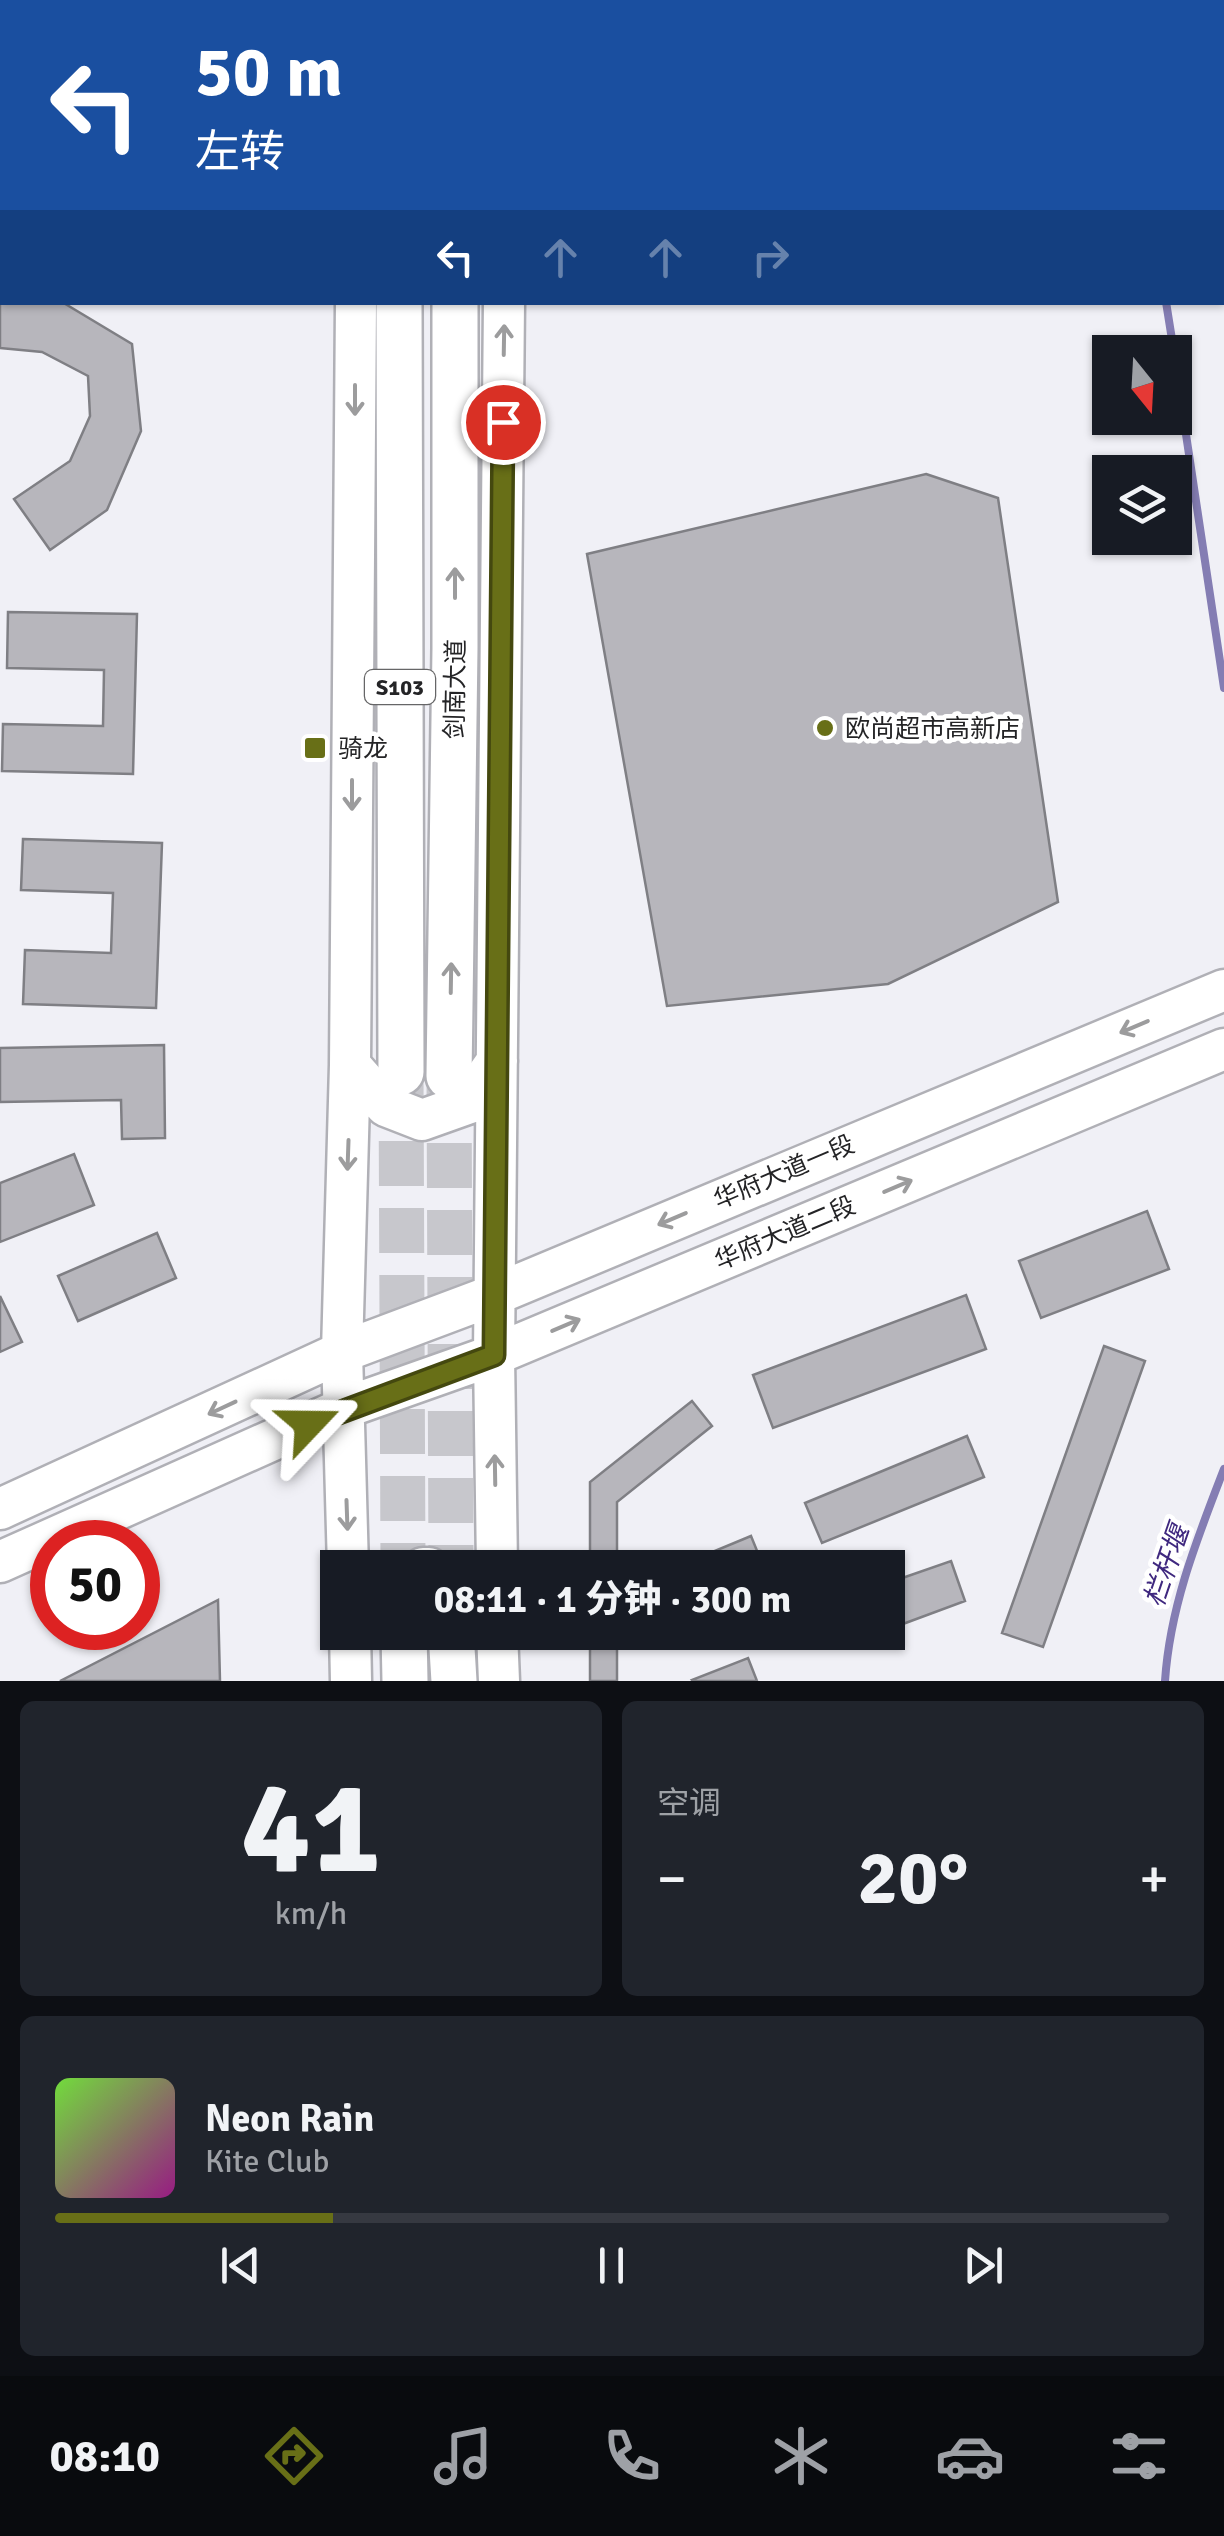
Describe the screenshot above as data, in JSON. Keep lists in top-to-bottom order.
{
  "streets": {
    "highway": ["S103", "剑南大道"],
    "main road": ["华府大道一段", "华府大道二段"]
  },
  "one_way": ["华府大道二段"],
  "water": ["栏杆堰"],
  "places": {
    "other": ["欧尚超市高新店"],
    "transit": ["骑龙"]
  },
  "north": "bottom",
  "page": {
    "turn": ["50 m", "左转"],
    "limit": "50",
    "trip": "08:11 · 1 分钟 · 300 m",
    "tile": [
      ["41", "km/h"],
      "空调"
    ],
    "heat": ["−", "20°", "+"],
    "song": ["Neon Rain", "Kite Club"],
    "tabs": "08:10"
  }
}
